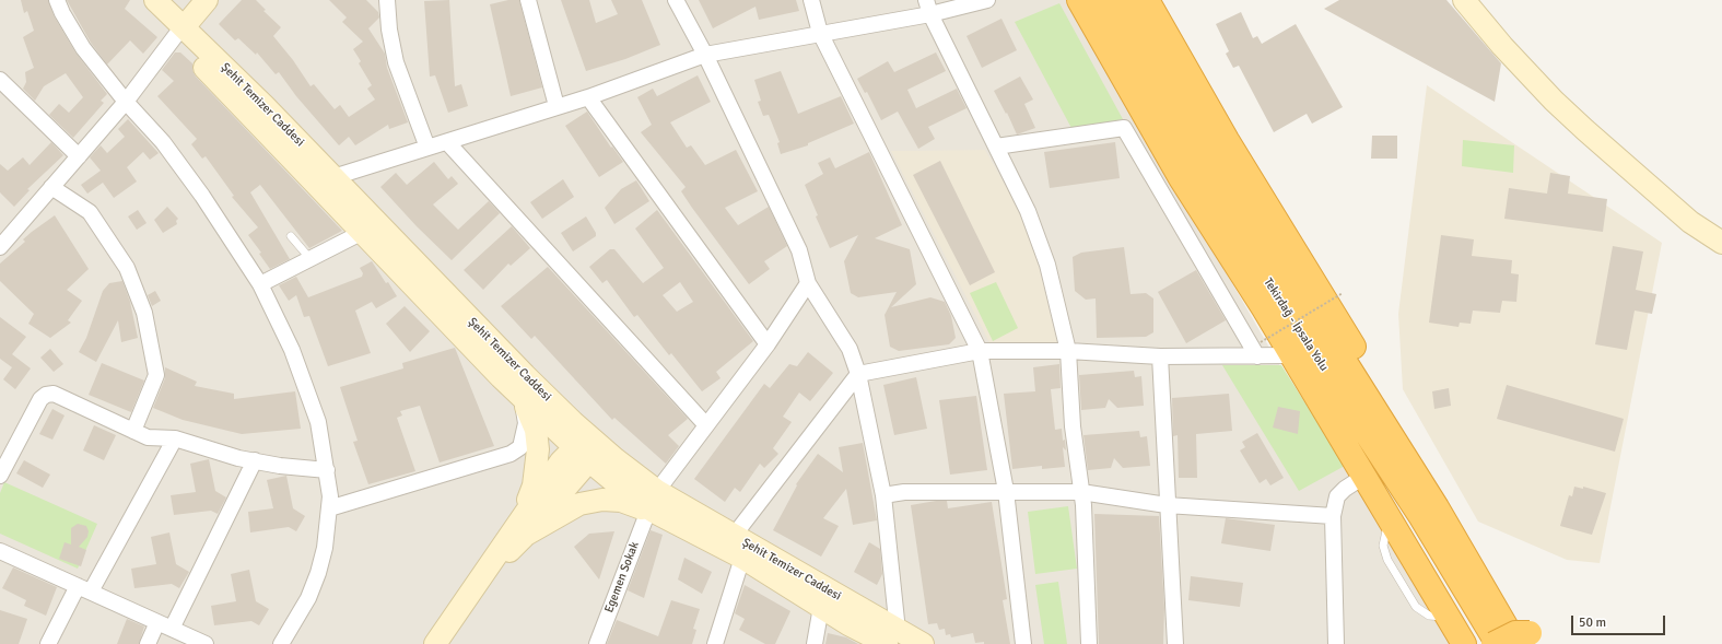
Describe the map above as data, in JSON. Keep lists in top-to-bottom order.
{
  "streets": {
    "highway": ["Tekirdağ - İpsala Yolu"],
    "main road": ["Şehit Temizer Caddesi"],
    "street": ["Egemen Sokak"]
  },
  "crossings": [
    ["Şehit Temizer Caddesi", "Egemen Sokak"]
  ],
  "scale_bar": "50 m"
}
